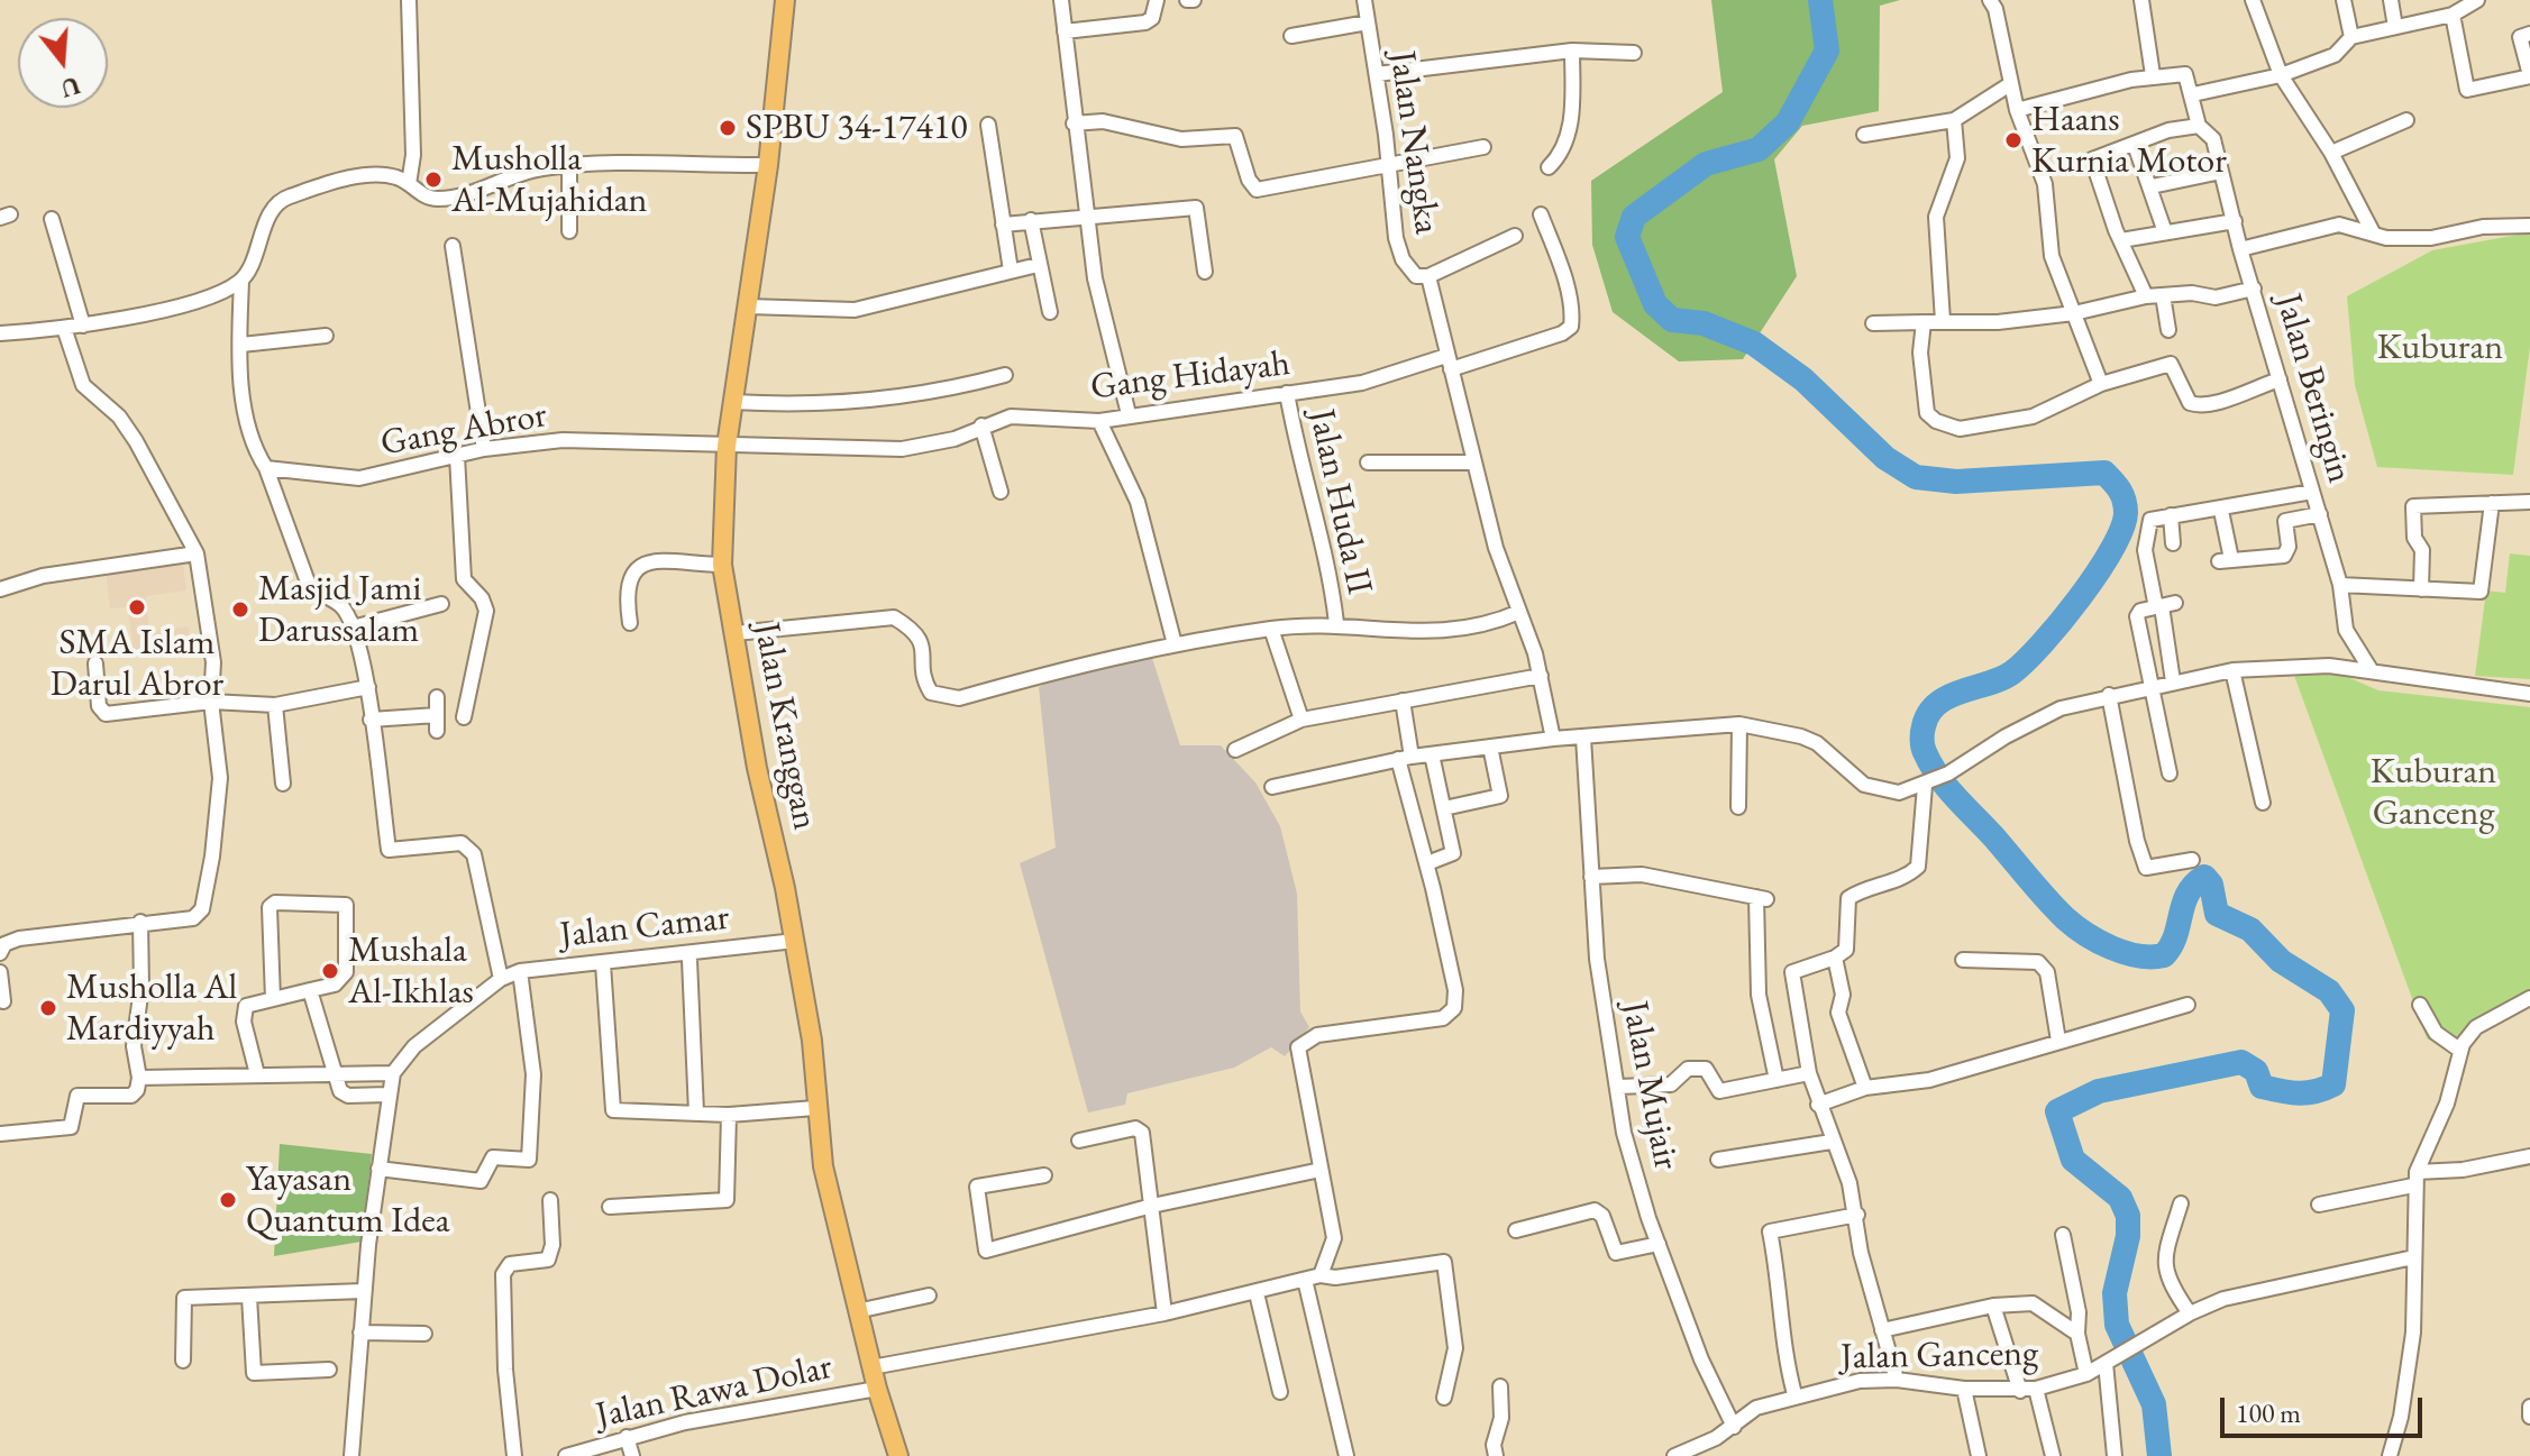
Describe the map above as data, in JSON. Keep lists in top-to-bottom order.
{
  "streets": {
    "main road": ["Jalan Kranggan"],
    "street": [
      "Jalan Nangka",
      "Gang Hidayah",
      "Jalan Beringin",
      "Gang Abror",
      "Jalan Huda II",
      "Jalan Camar",
      "Jalan Mujair",
      "Jalan Ganceng",
      "Jalan Rawa Dolar"
    ]
  },
  "crossings": [
    ["Gang Hidayah", "Gang Abror"],
    ["Gang Hidayah", "Jalan Huda II"],
    ["Gang Hidayah", "Jalan Kranggan"],
    ["Gang Abror", "Jalan Kranggan"],
    ["Jalan Kranggan", "Jalan Camar"],
    ["Jalan Kranggan", "Jalan Rawa Dolar"],
    ["Jalan Mujair", "Jalan Ganceng"]
  ],
  "parks": ["Kuburan", "Kuburan Ganceng"],
  "places": [
    "SPBU 34-17410",
    "Haans Kurnia Motor",
    "Musholla Al-Mujahidan",
    "SMA Islam Darul Abror",
    "Masjid Jami Darussalam",
    "Mushala Al-Ikhlas",
    "Musholla Al Mardiyyah",
    "Yayasan Quantum Idea"
  ],
  "scale_bar": "100 m",
  "north": "bottom"
}
